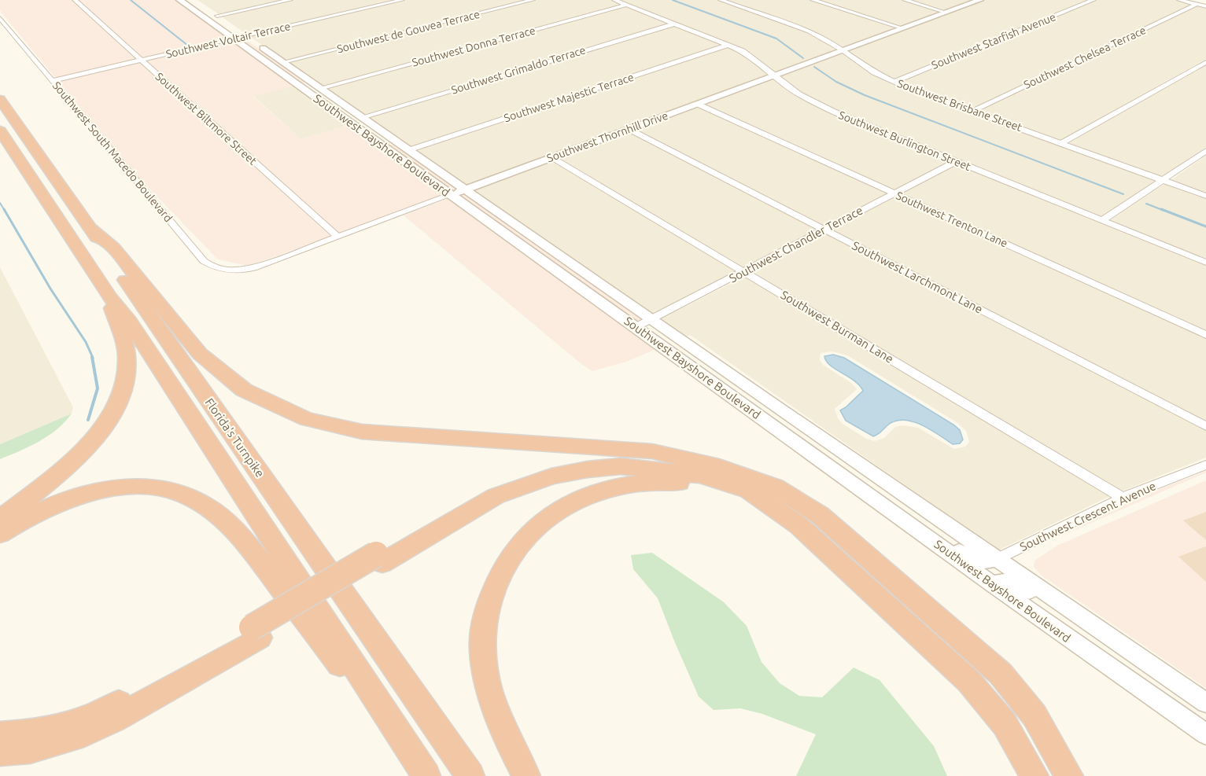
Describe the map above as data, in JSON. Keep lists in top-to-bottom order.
{
  "streets": {
    "highway": ["Florida's Turnpike"],
    "main road": ["Southwest Thornhill Drive", "Southwest Bayshore Boulevard"],
    "street": [
      "Southwest de Gouvea Terrace",
      "Southwest Voltair Terrace",
      "Southwest Starfish Avenue",
      "Southwest Donna Terrace",
      "Southwest Chelsea Terrace",
      "Southwest Grimaldo Terrace",
      "Southwest Majestic Terrace",
      "Southwest Brisbane Street",
      "Southwest Biltmore Street",
      "Southwest Burlington Street",
      "Southwest South Macedo Boulevard",
      "Southwest Trenton Lane",
      "Southwest Chandler Terrace",
      "Southwest Larchmont Lane",
      "Southwest Burman Lane",
      "Southwest Crescent Avenue"
    ]
  },
  "crossings": [
    ["Southwest de Gouvea Terrace", "Southwest Bayshore Boulevard"],
    ["Southwest Voltair Terrace", "Southwest Biltmore Street"],
    ["Southwest Voltair Terrace", "Southwest Bayshore Boulevard"],
    ["Southwest Voltair Terrace", "Southwest South Macedo Boulevard"],
    ["Southwest Starfish Avenue", "Southwest Brisbane Street"],
    ["Southwest Donna Terrace", "Southwest Burlington Street"],
    ["Southwest Donna Terrace", "Southwest Bayshore Boulevard"],
    ["Southwest Chelsea Terrace", "Southwest Brisbane Street"],
    ["Southwest Grimaldo Terrace", "Southwest Burlington Street"],
    ["Southwest Grimaldo Terrace", "Southwest Bayshore Boulevard"],
    ["Southwest Majestic Terrace", "Southwest Burlington Street"],
    ["Southwest Majestic Terrace", "Southwest Bayshore Boulevard"],
    ["Southwest Brisbane Street", "Southwest Thornhill Drive"],
    ["Southwest Biltmore Street", "Southwest Thornhill Drive"],
    ["Southwest Thornhill Drive", "Southwest Burlington Street"],
    ["Southwest Thornhill Drive", "Southwest Bayshore Boulevard"],
    ["Southwest Thornhill Drive", "Southwest South Macedo Boulevard"],
    ["Southwest Thornhill Drive", "Southwest Trenton Lane"],
    ["Southwest Thornhill Drive", "Southwest Larchmont Lane"],
    ["Southwest Thornhill Drive", "Southwest Burman Lane"],
    ["Southwest Burlington Street", "Southwest Chandler Terrace"],
    ["Southwest Bayshore Boulevard", "Southwest Chandler Terrace"],
    ["Southwest Bayshore Boulevard", "Southwest Crescent Avenue"],
    ["Southwest Trenton Lane", "Southwest Chandler Terrace"],
    ["Southwest Chandler Terrace", "Southwest Larchmont Lane"],
    ["Southwest Chandler Terrace", "Southwest Burman Lane"],
    ["Southwest Burman Lane", "Southwest Crescent Avenue"]
  ]
}
